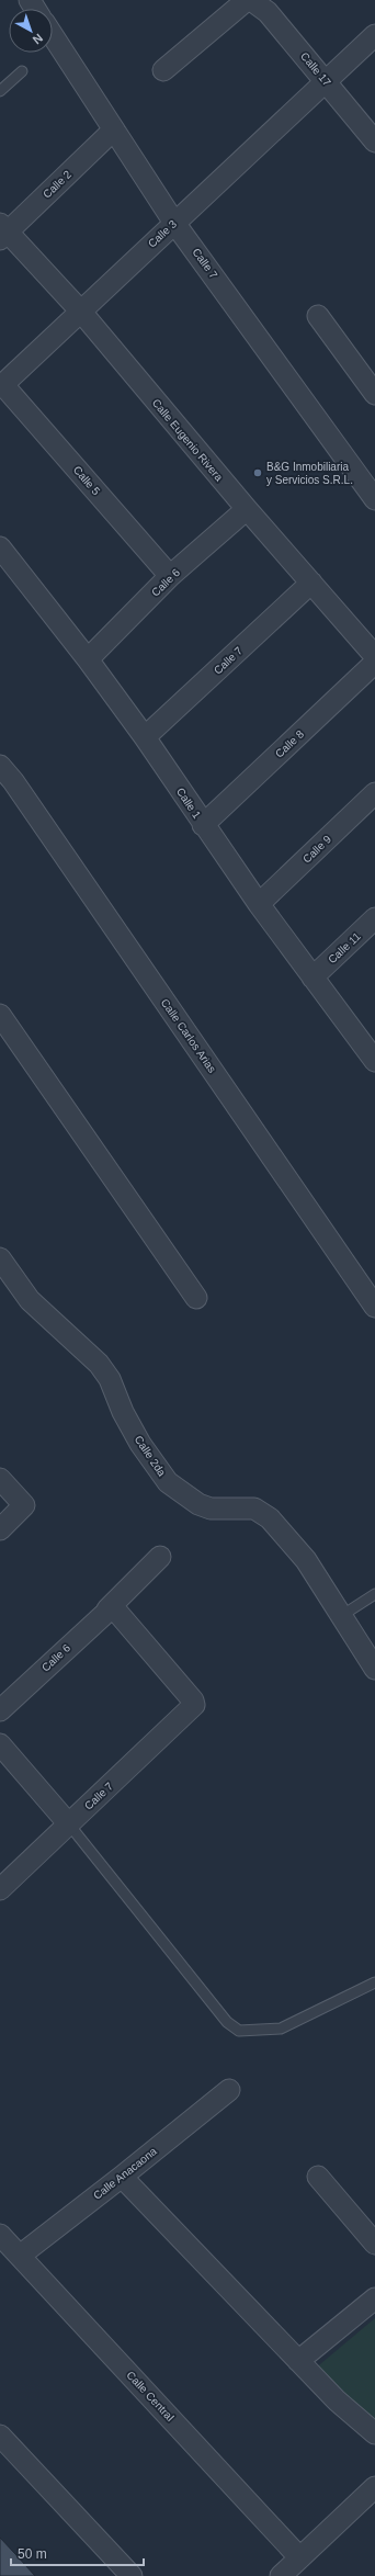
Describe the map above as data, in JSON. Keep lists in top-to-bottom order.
{
  "streets": {
    "street": [
      "Calle 17",
      "Calle 2",
      "Calle 3",
      "Calle 7",
      "Calle Eugenio Rivera",
      "Calle 5",
      "Calle 6",
      "Calle 8",
      "Calle 1",
      "Calle 9",
      "Calle 11",
      "Calle Carlos Arias",
      "Calle 2da",
      "Calle Anacaona",
      "Calle Central"
    ]
  },
  "crossings": [
    ["Calle 17", "Calle 3"],
    ["Calle 2", "Calle 7"],
    ["Calle 2", "Calle Eugenio Rivera"],
    ["Calle 3", "Calle 7"],
    ["Calle 3", "Calle Eugenio Rivera"],
    ["Calle 3", "Calle 5"],
    ["Calle 7", "Calle Eugenio Rivera"],
    ["Calle 7", "Calle 6"],
    ["Calle 7", "Calle 1"],
    ["Calle Eugenio Rivera", "Calle 6"],
    ["Calle 5", "Calle 6"],
    ["Calle 6", "Calle 1"],
    ["Calle 8", "Calle 1"],
    ["Calle 1", "Calle 9"],
    ["Calle 1", "Calle 11"],
    ["Calle Anacaona", "Calle Central"]
  ],
  "places": ["B&G Inmobiliaria y Servicios S.R.L."],
  "scale_bar": "50 m",
  "north": "bottom right"
}
